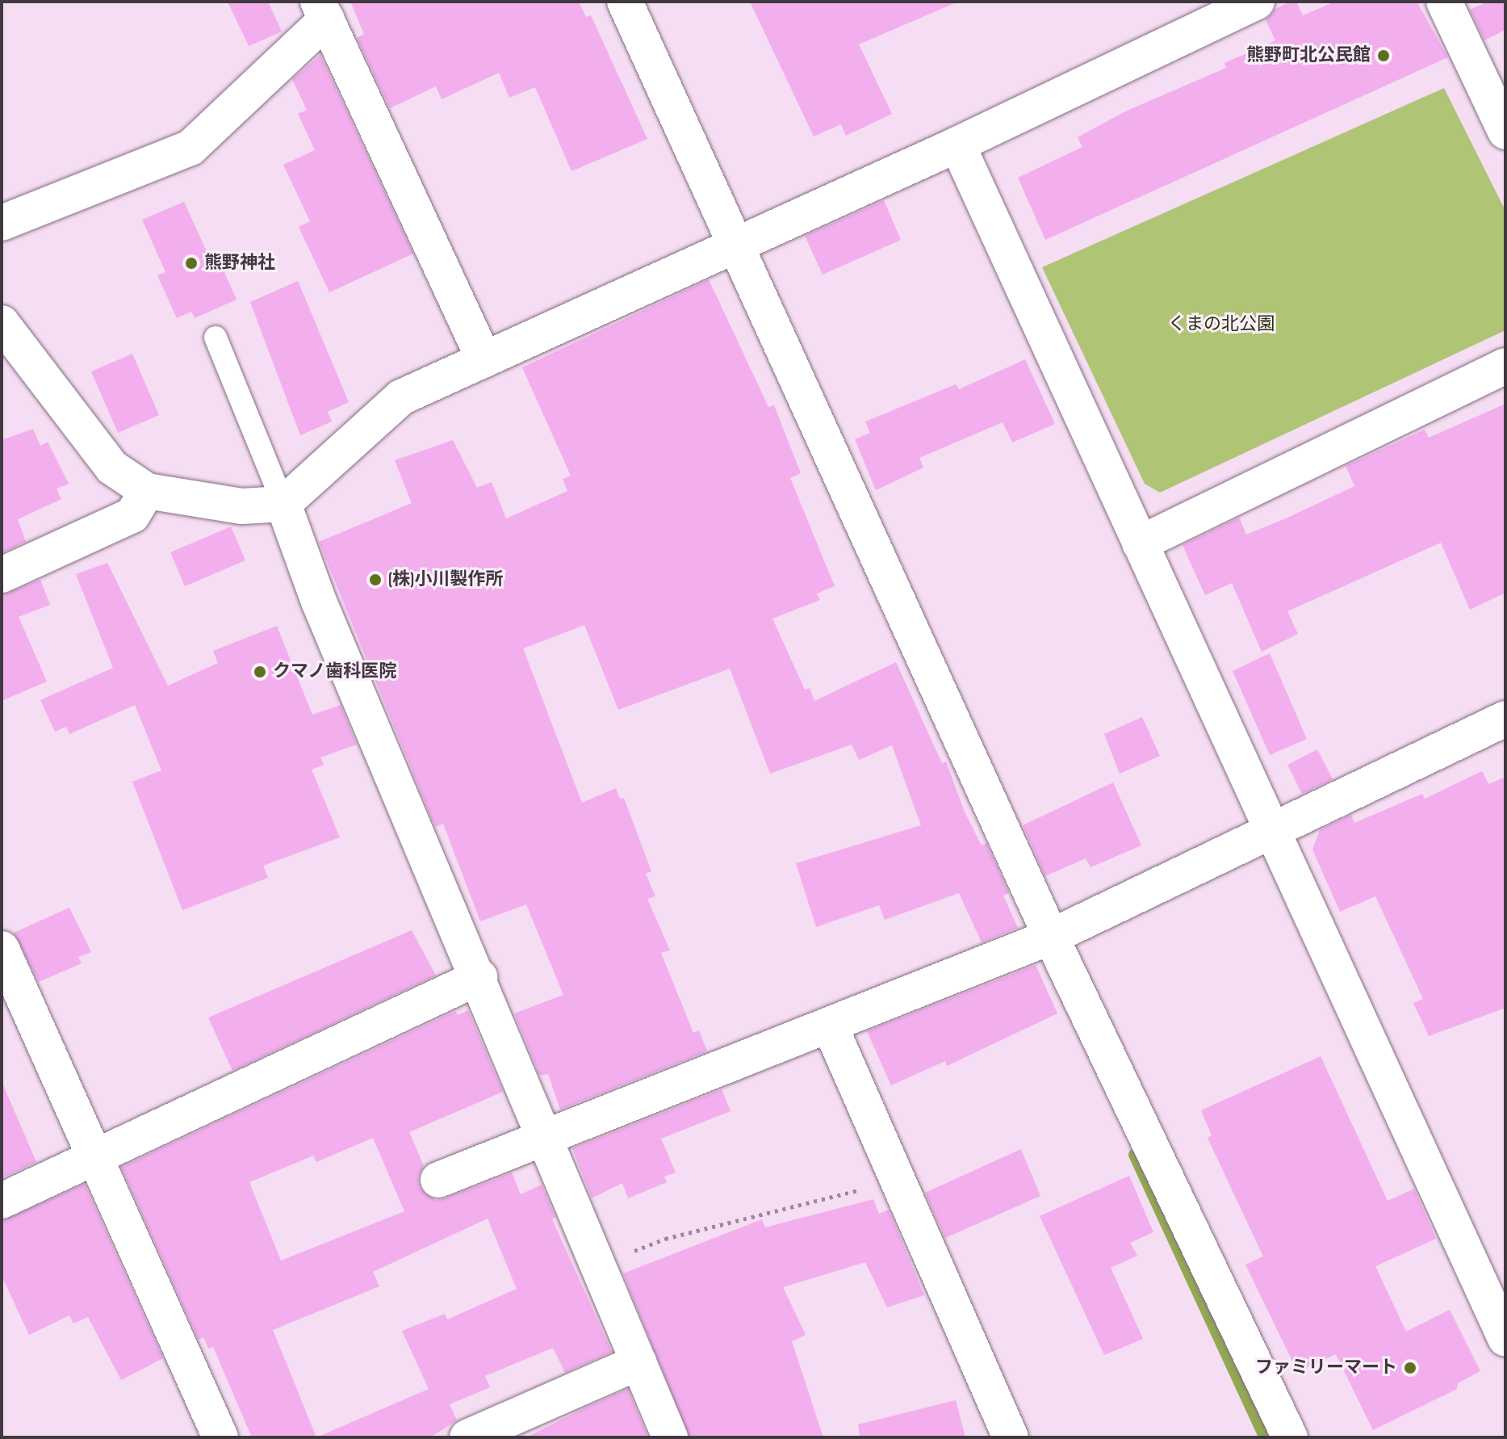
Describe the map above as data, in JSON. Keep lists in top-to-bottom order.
{
  "parks": ["くまの北公園"],
  "places": [
    "熊野町北公民館",
    "熊野神社",
    "(株)小川製作所",
    "クマノ歯科医院",
    "ファミリーマート"
  ]
}
